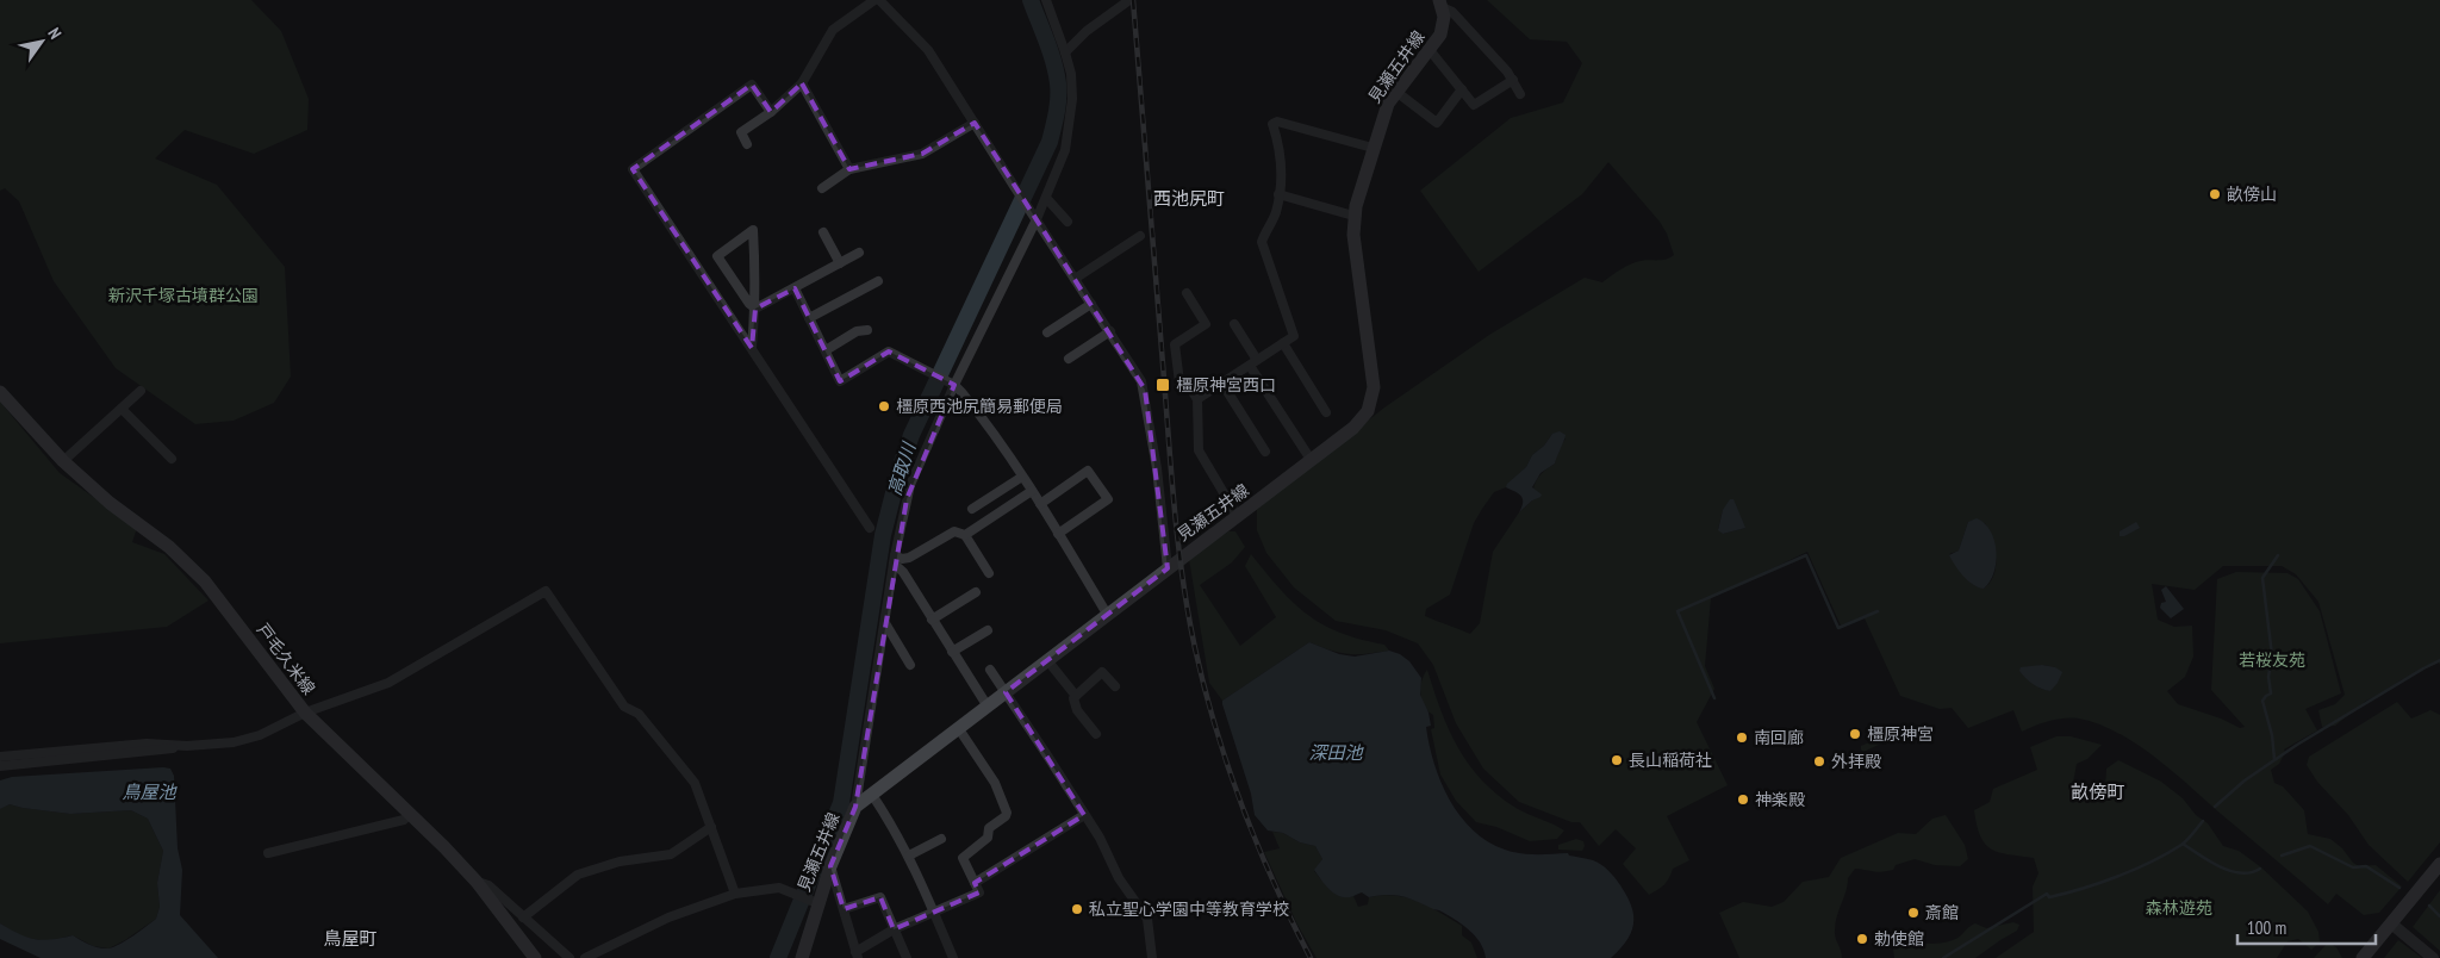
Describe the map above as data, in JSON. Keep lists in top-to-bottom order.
{
  "streets": {
    "main road": ["見瀬五井線", "戸毛久米線"]
  },
  "districts": ["西池尻町", "畝傍町", "鳥屋町"],
  "water": ["高取川", "深田池", "鳥屋池"],
  "parks": ["新沢千塚古墳群公園", "若桜友苑", "森林遊苑"],
  "places": {
    "other": [
      "畝傍山",
      "橿原西池尻簡易郵便局",
      "橿原神宮",
      "南回廊",
      "長山稲荷社",
      "外拝殿",
      "神楽殿",
      "私立聖心学園中等教育学校",
      "斎館",
      "勅使館"
    ],
    "transit": ["橿原神宮西口"]
  },
  "scale_bar": "100 m",
  "north": "top right"
}
